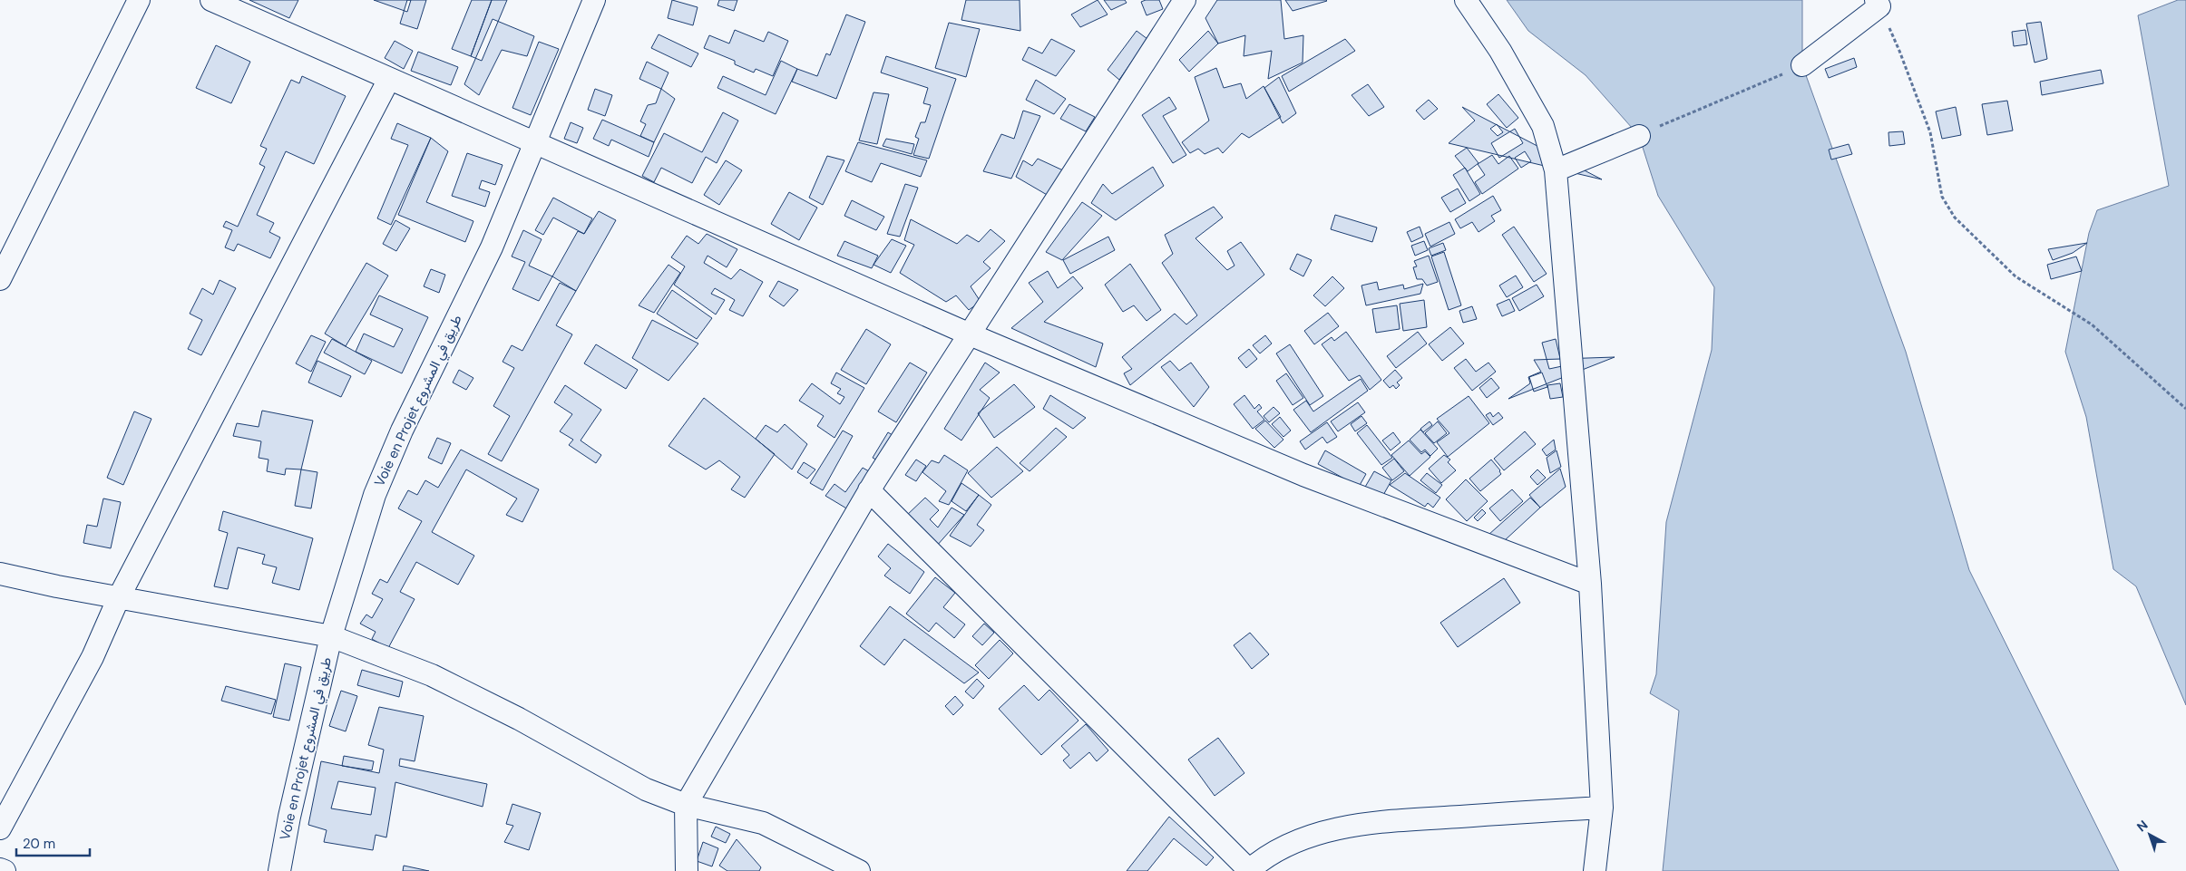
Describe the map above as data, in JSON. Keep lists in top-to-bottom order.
{
  "streets": {
    "street": ["Voie en Projet طريق في المشروع"]
  },
  "scale_bar": "20 m",
  "north": "top left"
}
